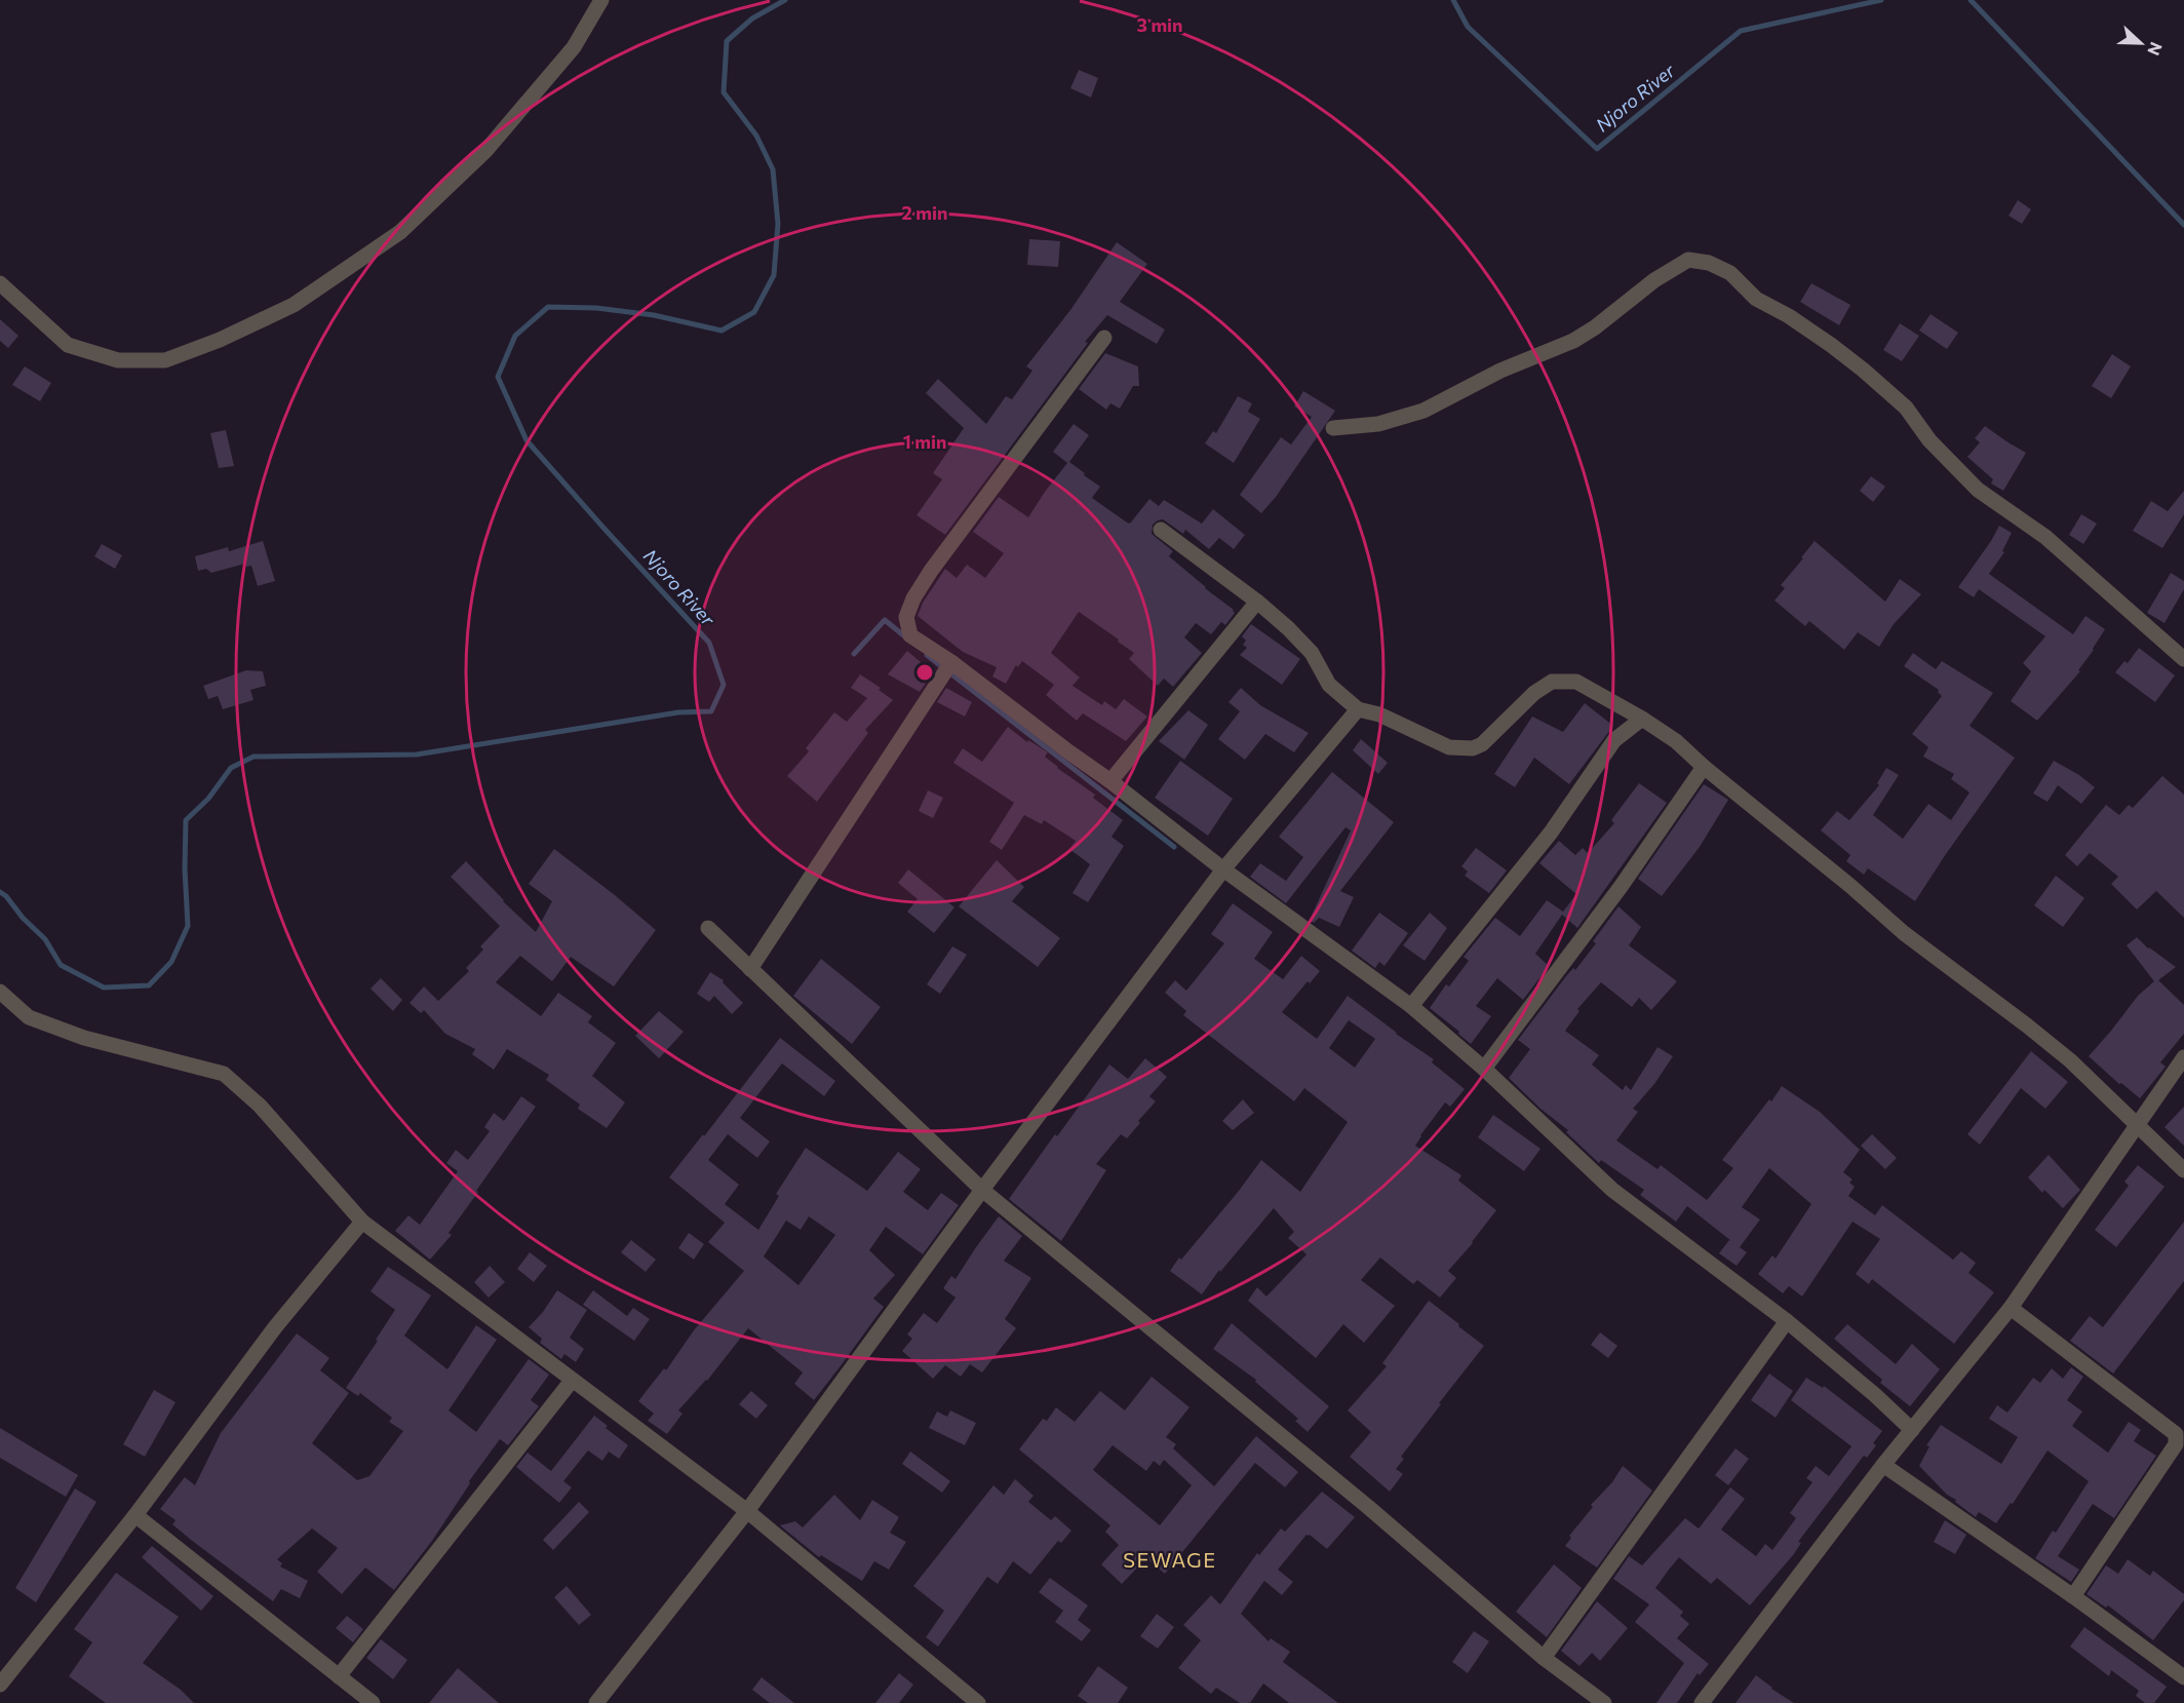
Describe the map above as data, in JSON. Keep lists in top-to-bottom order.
{
  "districts": ["SEWAGE"],
  "water": ["Njoro River"],
  "north": "right",
  "rings": ["3 min", "2 min", "1 min"]
}
